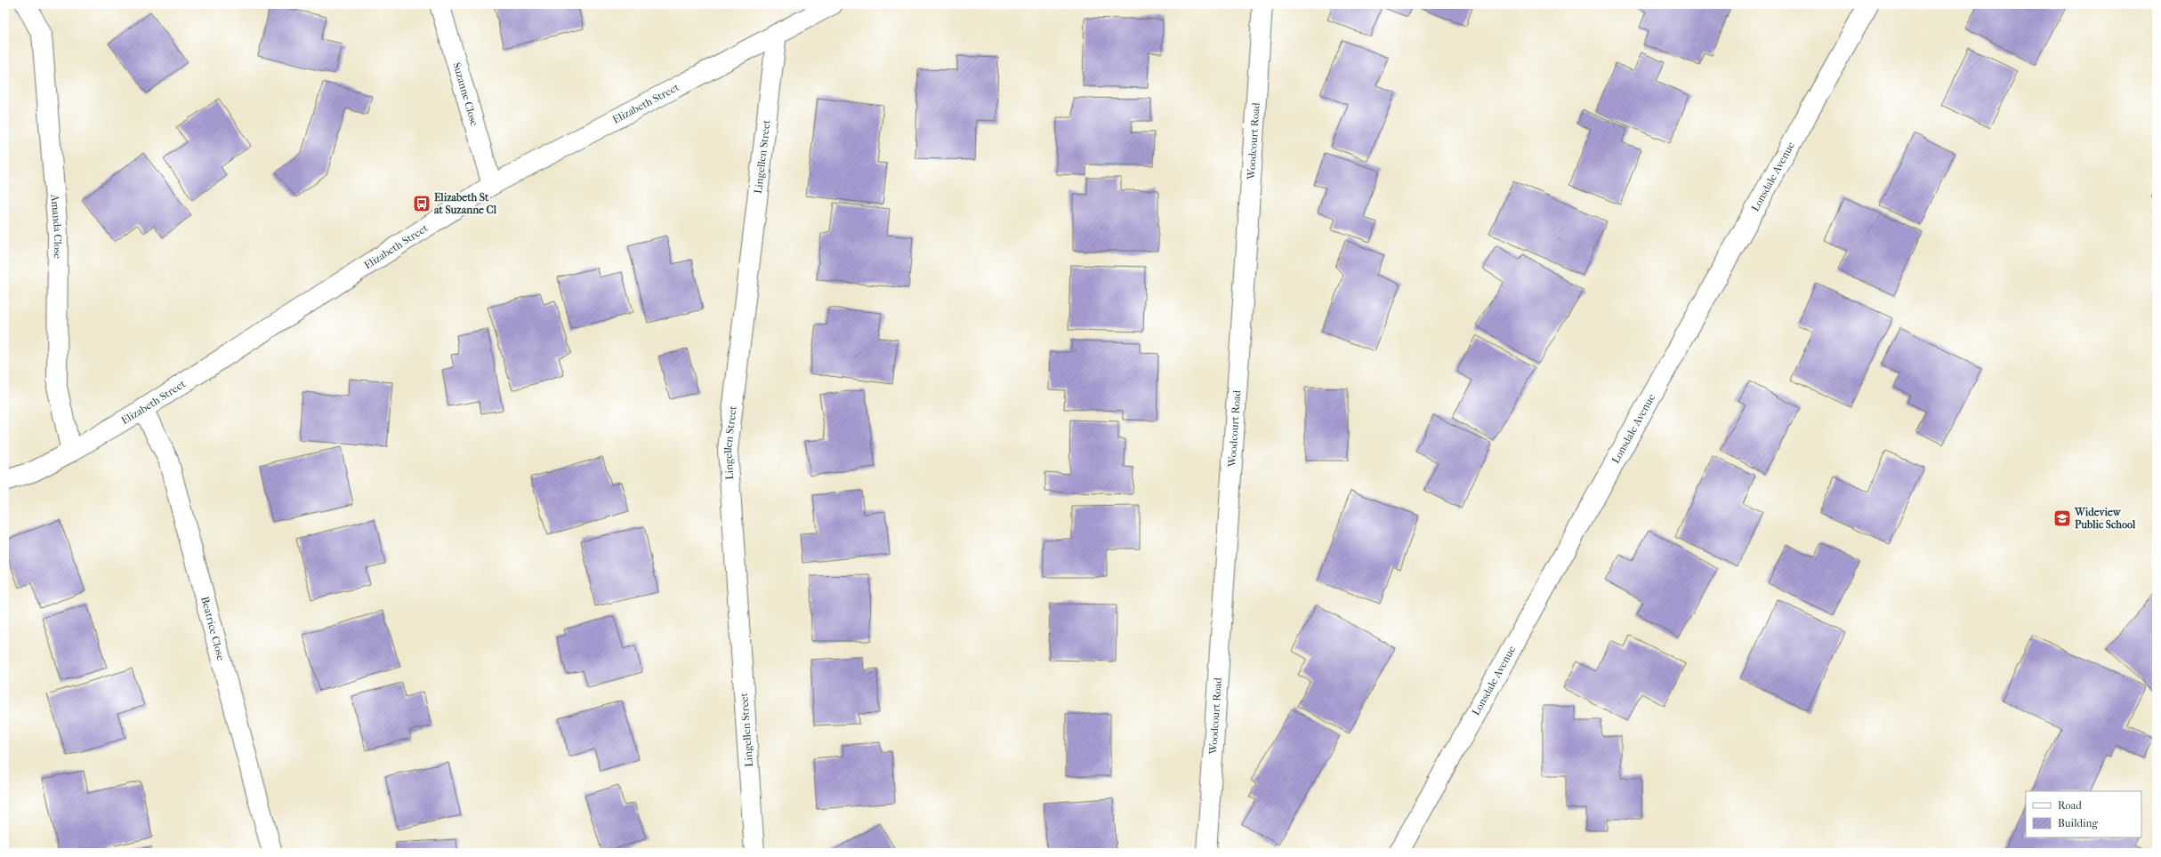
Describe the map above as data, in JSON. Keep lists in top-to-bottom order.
{
  "streets": {
    "street": [
      "Suzanne Close",
      "Elizabeth Street",
      "Woodcourt Road",
      "Lingellen Street",
      "Lonsdale Avenue",
      "Amanda Close",
      "Beatrice Close"
    ]
  },
  "crossings": [
    ["Suzanne Close", "Elizabeth Street"],
    ["Elizabeth Street", "Lingellen Street"],
    ["Elizabeth Street", "Amanda Close"],
    ["Elizabeth Street", "Beatrice Close"]
  ],
  "places": {
    "bus stop": ["Elizabeth St at Suzanne Cl"],
    "school or university": ["Wideview Public School"]
  },
  "legend": ["Road", "Building"]
}
